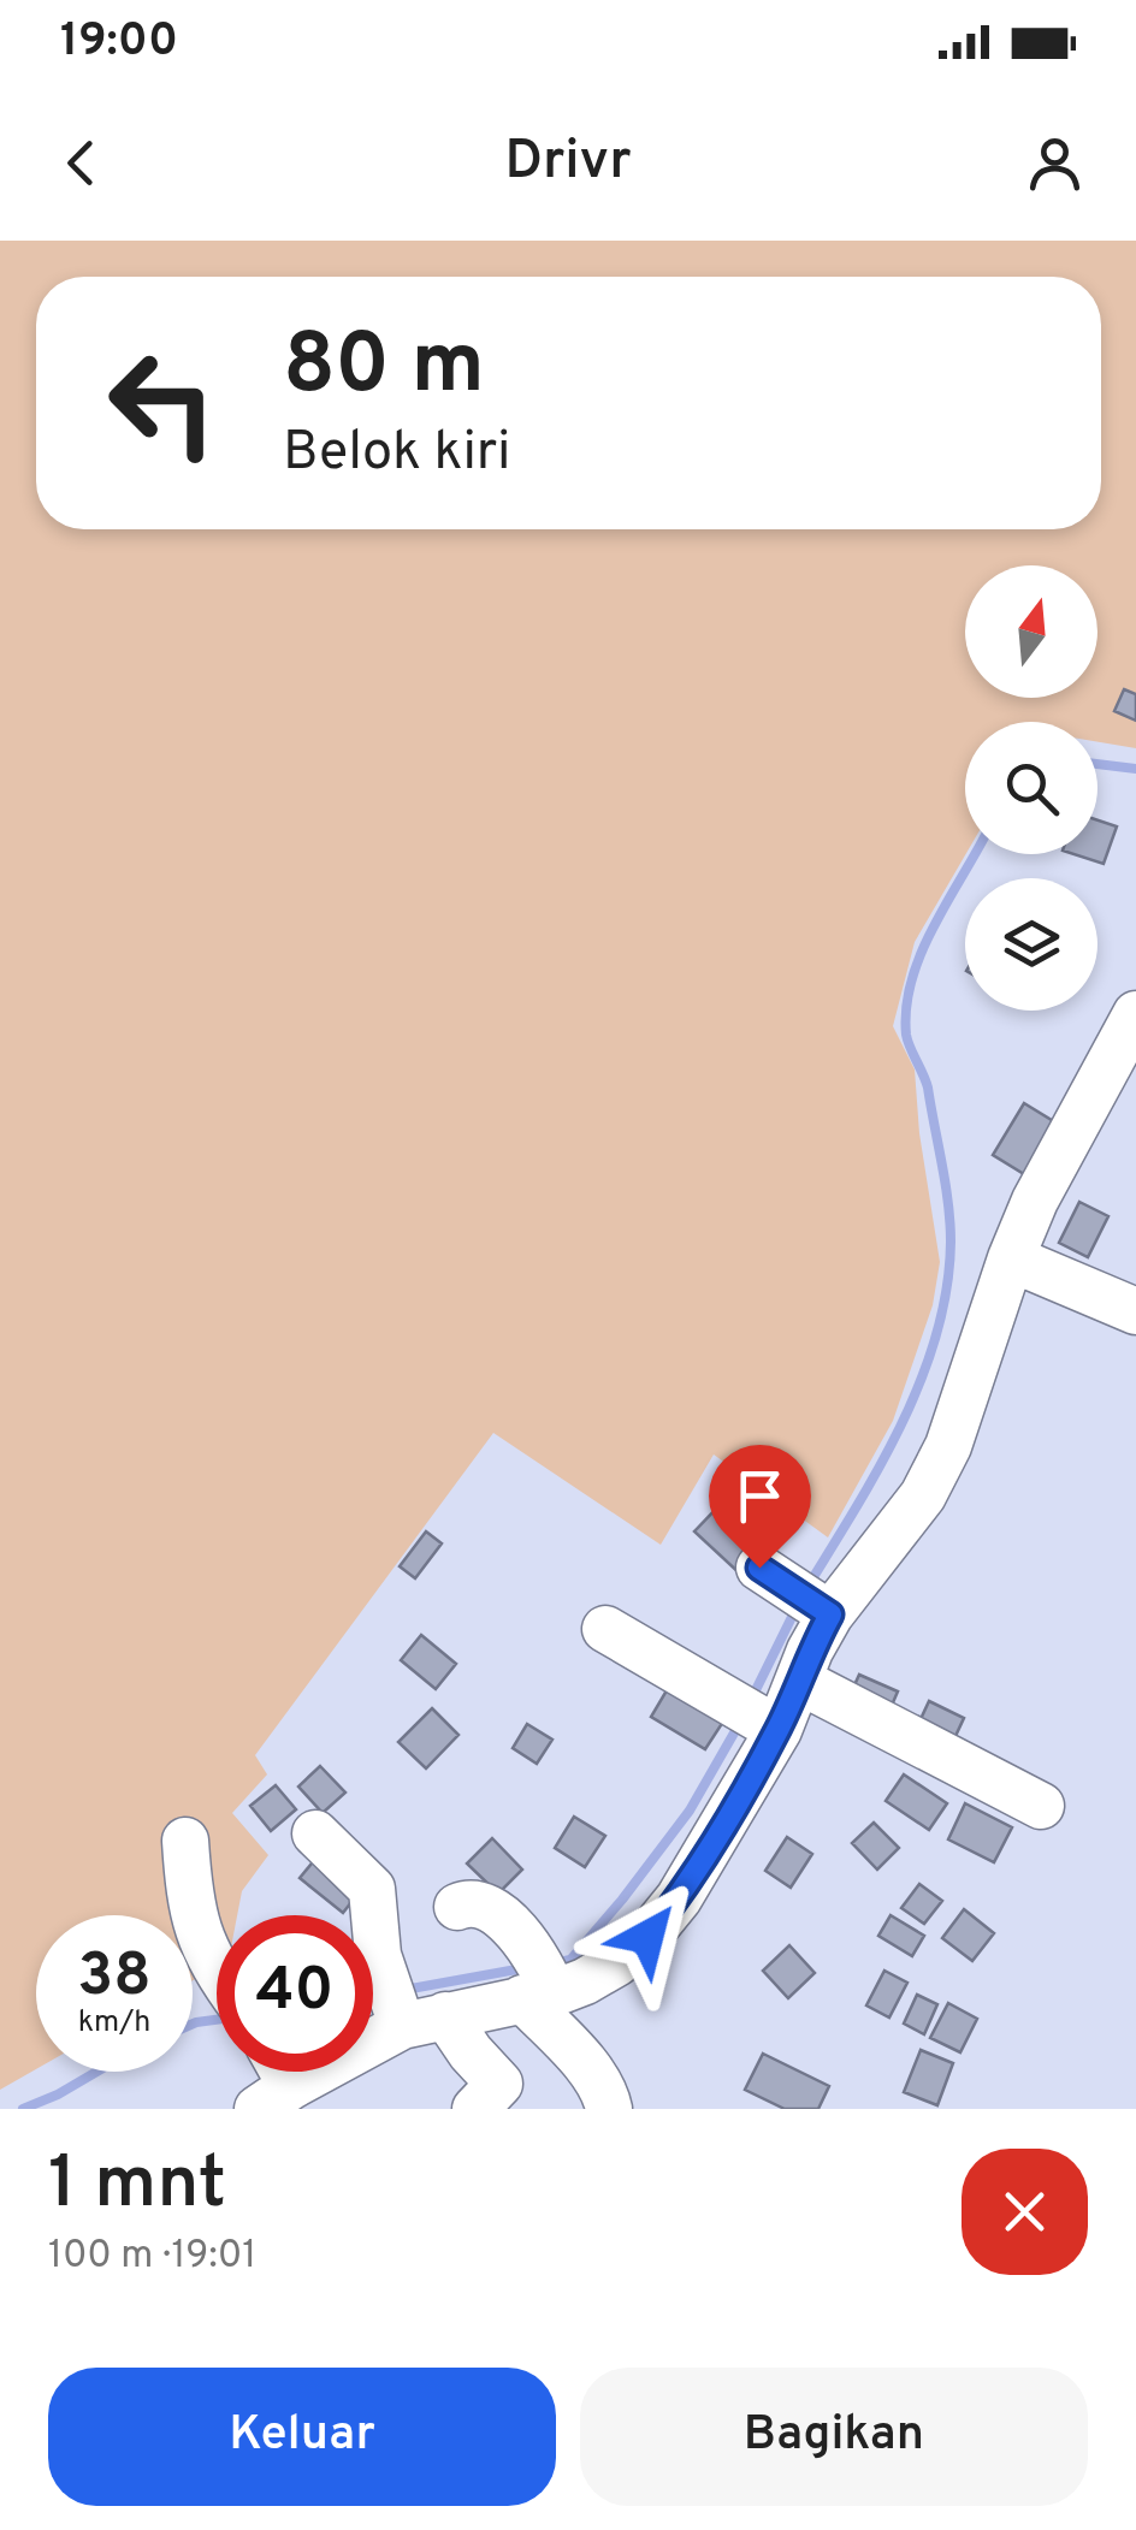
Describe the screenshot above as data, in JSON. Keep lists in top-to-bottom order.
{
  "north": "top",
  "page": {
    "status": "19:00",
    "header": "Drivr",
    "turn": ["80 m", "Belok kiri"],
    "speed": "38 km/h",
    "limit": "40",
    "heading": ["1 mnt", "100 m · 19:01"],
    "buttons": ["Keluar", "Bagikan"]
  }
}
